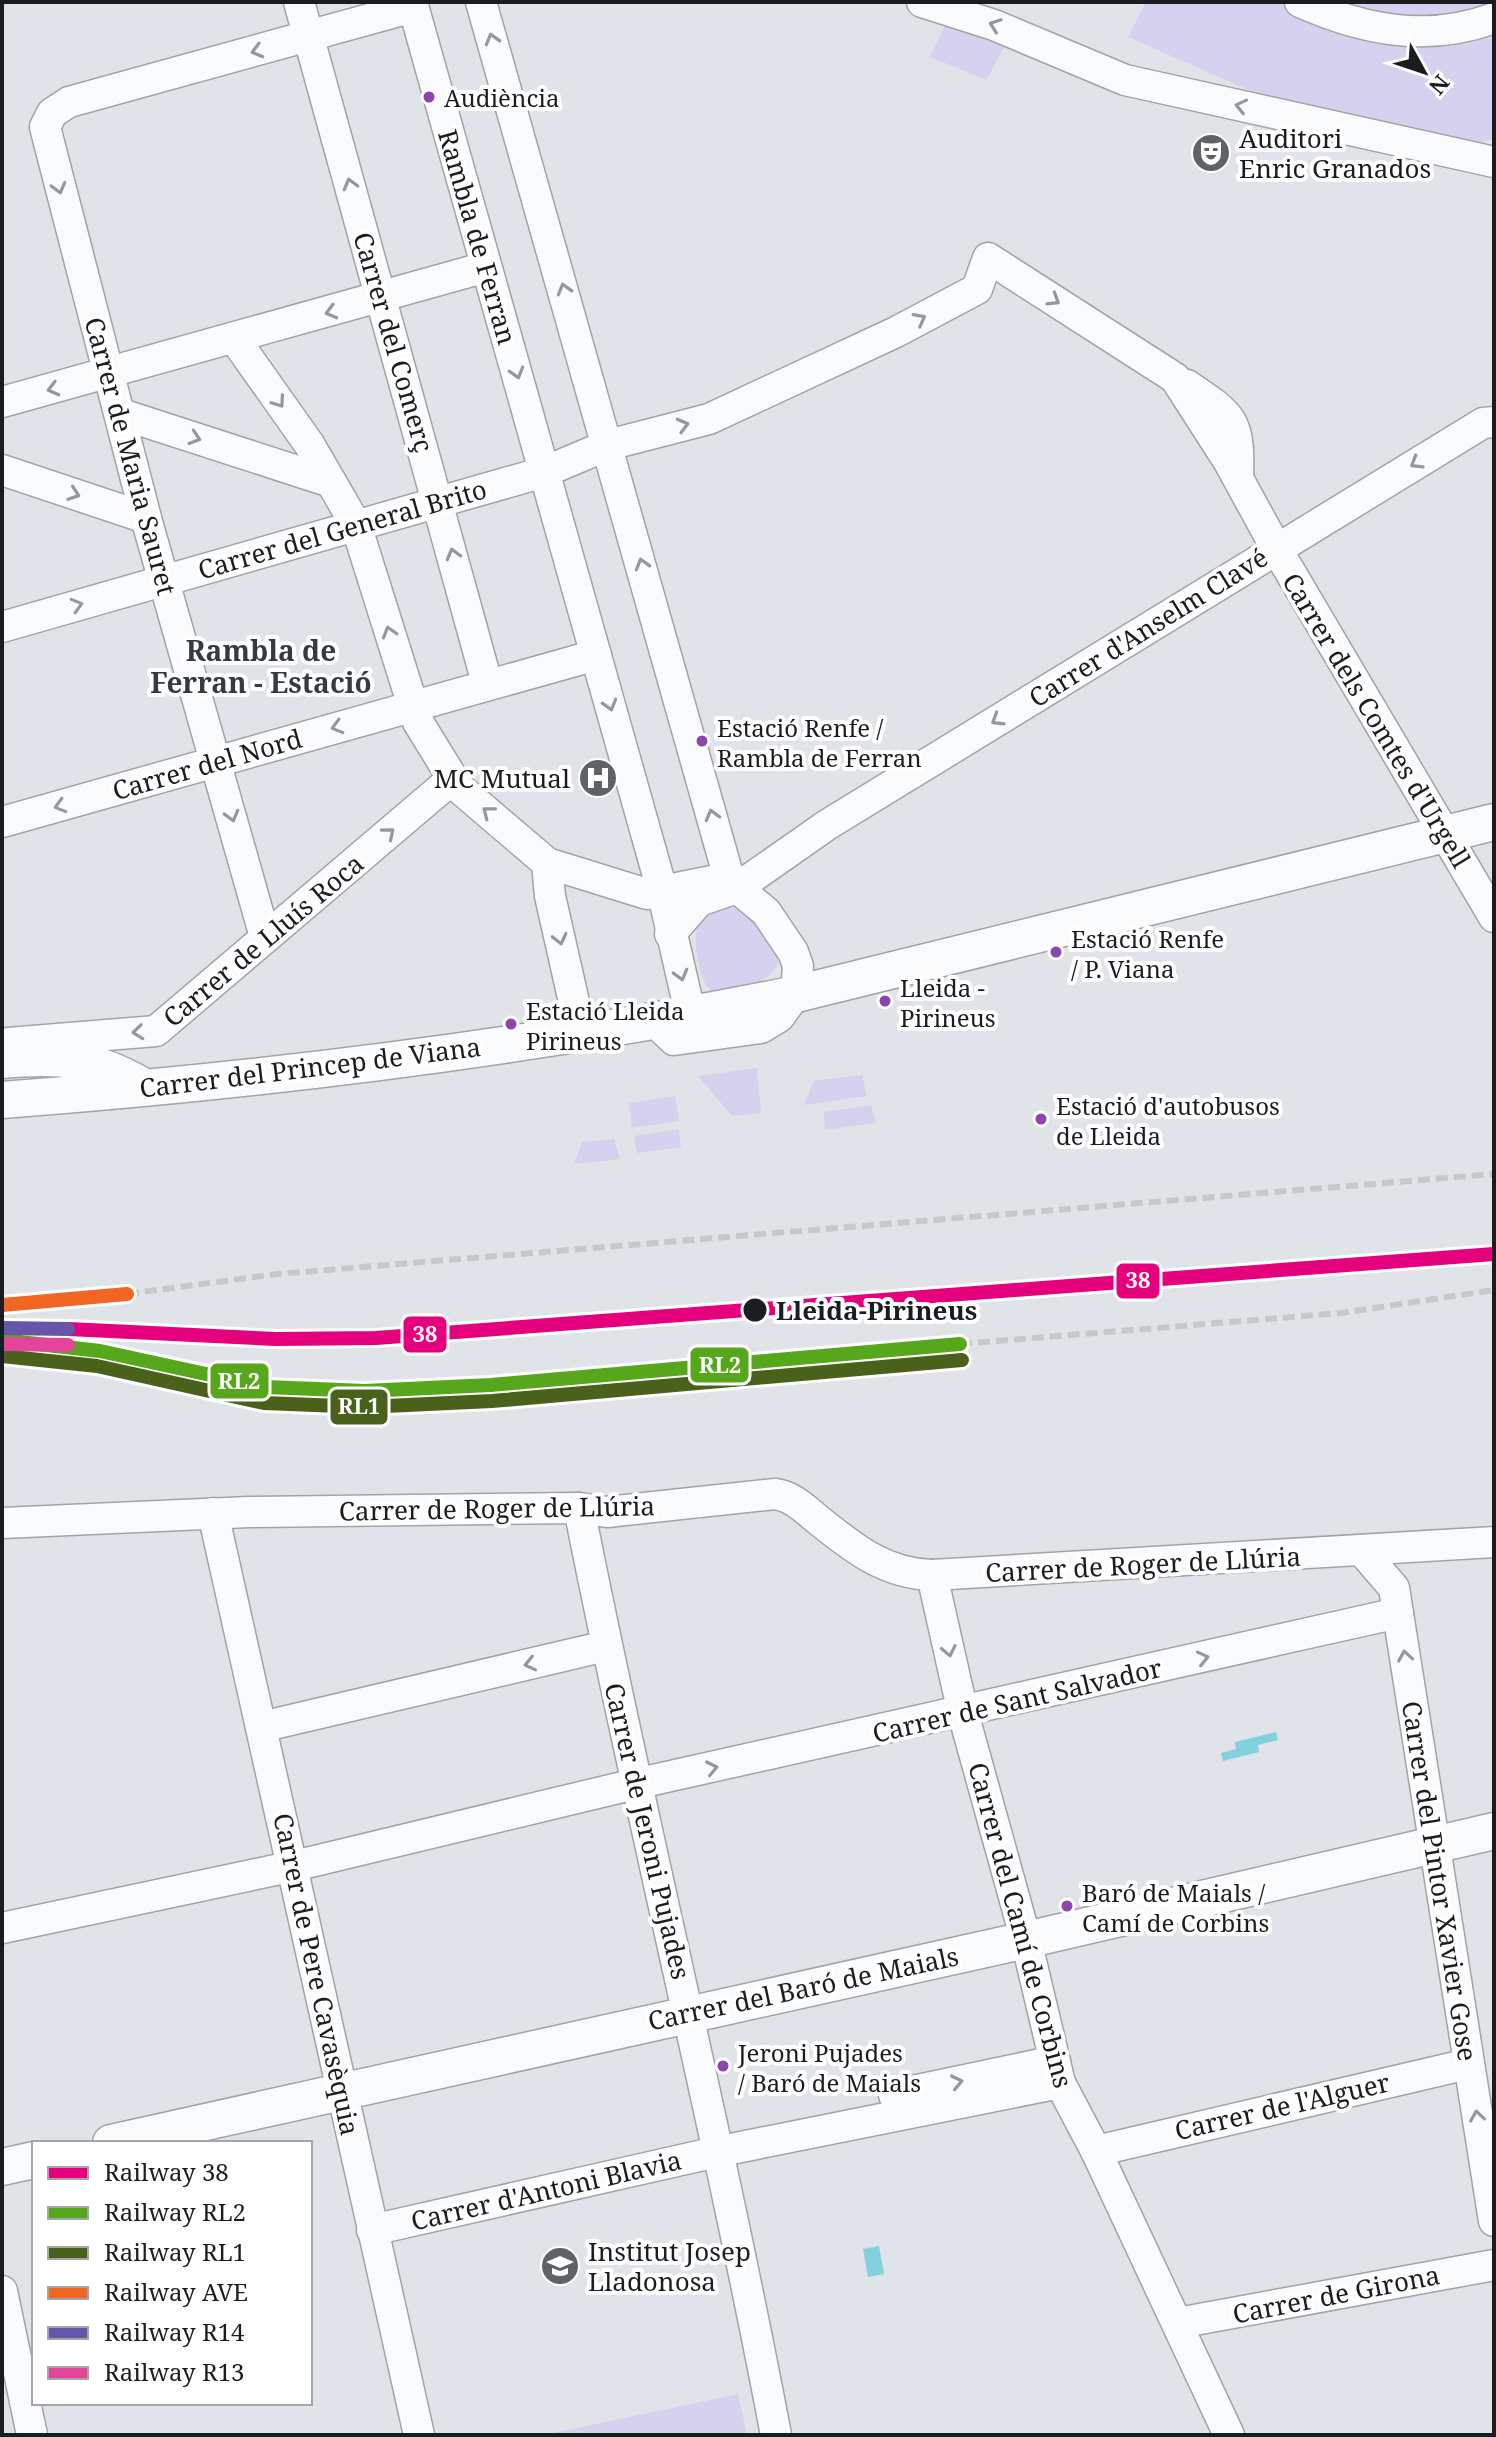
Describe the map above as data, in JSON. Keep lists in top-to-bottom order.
{
  "streets": {
    "main road": ["Carrer del Princep de Viana", "Carrer del Baró de Maials"],
    "street": [
      "Rambla de Ferran",
      "Carrer del Comerç",
      "Carrer de Maria Sauret",
      "Carrer del General Brito",
      "Carrer d'Anselm Clavé",
      "Carrer dels Comtes d'Urgell",
      "Carrer del Nord",
      "Carrer de Lluís Roca",
      "Carrer de Roger de Llúria",
      "Carrer de Sant Salvador",
      "Carrer de Jeroni Pujades",
      "Carrer del Pintor Xavier Gose",
      "Carrer del Camí de Corbins",
      "Carrer de Pere Cavasèquia",
      "Carrer de l'Alguer",
      "Carrer d'Antoni Blavia",
      "Carrer de Girona"
    ]
  },
  "crossings": [
    ["Rambla de Ferran", "Carrer del General Brito"],
    ["Rambla de Ferran", "Carrer d'Anselm Clavé"],
    ["Rambla de Ferran", "Carrer del Princep de Viana"],
    ["Carrer del Comerç", "Carrer de Maria Sauret"],
    ["Carrer del Comerç", "Carrer del General Brito"],
    ["Carrer del Comerç", "Carrer del Nord"],
    ["Carrer de Maria Sauret", "Carrer del General Brito"],
    ["Carrer de Maria Sauret", "Carrer del Nord"],
    ["Carrer de Maria Sauret", "Carrer de Lluís Roca"],
    ["Carrer d'Anselm Clavé", "Carrer dels Comtes d'Urgell"],
    ["Carrer d'Anselm Clavé", "Carrer del Princep de Viana"],
    ["Carrer dels Comtes d'Urgell", "Carrer del Princep de Viana"],
    ["Carrer de Roger de Llúria", "Carrer de Jeroni Pujades"],
    ["Carrer de Roger de Llúria", "Carrer del Camí de Corbins"],
    ["Carrer de Roger de Llúria", "Carrer de Pere Cavasèquia"],
    ["Carrer de Sant Salvador", "Carrer de Jeroni Pujades"],
    ["Carrer de Sant Salvador", "Carrer del Pintor Xavier Gose"],
    ["Carrer de Sant Salvador", "Carrer del Camí de Corbins"],
    ["Carrer de Sant Salvador", "Carrer de Pere Cavasèquia"],
    ["Carrer de Jeroni Pujades", "Carrer del Baró de Maials"],
    ["Carrer de Jeroni Pujades", "Carrer d'Antoni Blavia"],
    ["Carrer del Pintor Xavier Gose", "Carrer del Baró de Maials"],
    ["Carrer del Pintor Xavier Gose", "Carrer de l'Alguer"],
    ["Carrer del Camí de Corbins", "Carrer del Baró de Maials"],
    ["Carrer del Camí de Corbins", "Carrer de l'Alguer"],
    ["Carrer del Camí de Corbins", "Carrer d'Antoni Blavia"],
    ["Carrer del Camí de Corbins", "Carrer de Girona"],
    ["Carrer de Pere Cavasèquia", "Carrer del Baró de Maials"],
    ["Carrer de Pere Cavasèquia", "Carrer d'Antoni Blavia"]
  ],
  "one_way": [
    "Carrer d'Anselm Clavé",
    "Carrer del Nord",
    "Carrer de Sant Salvador",
    "Carrer del Pintor Xavier Gose"
  ],
  "districts": ["Rambla de Ferran - Estació"],
  "places": {
    "other": [
      "Audiència",
      "Estació Renfe / Rambla de Ferran",
      "Estació Renfe / P. Viana",
      "Lleida - Pirineus",
      "Estació Lleida Pirineus",
      "Estació d'autobusos de Lleida",
      "Lleida-Pirineus",
      "Baró de Maials / Camí de Corbins",
      "Jeroni Pujades / Baró de Maials"
    ],
    "theatre": ["Auditori Enric Granados"],
    "hospital": ["MC Mutual"],
    "school or university": ["Institut Josep Lladonosa"]
  },
  "lines": [
    "rail line 38",
    "rail line AVE",
    "rail line R14",
    "rail line RL2",
    "rail line R13",
    "rail line RL1"
  ],
  "legend": [
    "Railway 38",
    "Railway RL2",
    "Railway RL1",
    "Railway AVE",
    "Railway R14",
    "Railway R13"
  ],
  "north": "bottom right"
}
